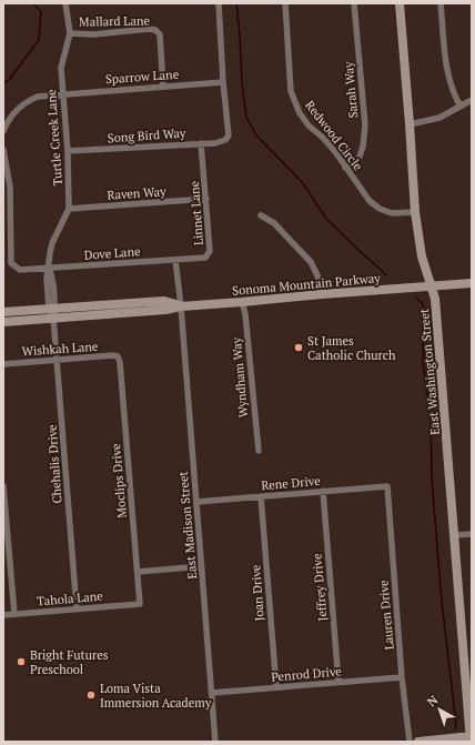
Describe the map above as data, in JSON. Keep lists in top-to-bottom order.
{
  "streets": {
    "main road": ["Sonoma Mountain Parkway", "East Washington Street"],
    "street": [
      "Mallard Lane",
      "Sparrow Lane",
      "Sarah Way",
      "Song Bird Way",
      "Redwood Circle",
      "Turtle Creek Lane",
      "Raven Way",
      "Linnet Lane",
      "Dove Lane",
      "Wishkah Lane",
      "Wyndham Way",
      "Chehalis Drive",
      "Moclips Drive",
      "Rene Drive",
      "East Madison Street",
      "Jeffrey Drive",
      "Joan Drive",
      "Tahola Lane",
      "Lauren Drive",
      "Penrod Drive"
    ]
  },
  "crossings": [
    ["Mallard Lane", "Sparrow Lane"],
    ["Mallard Lane", "Turtle Creek Lane"],
    ["Sparrow Lane", "Song Bird Way"],
    ["Sparrow Lane", "Turtle Creek Lane"],
    ["Sarah Way", "Redwood Circle"],
    ["Song Bird Way", "Turtle Creek Lane"],
    ["Song Bird Way", "Linnet Lane"],
    ["Redwood Circle", "East Washington Street"],
    ["Turtle Creek Lane", "Raven Way"],
    ["Turtle Creek Lane", "Dove Lane"],
    ["Turtle Creek Lane", "Sonoma Mountain Parkway"],
    ["Turtle Creek Lane", "Chehalis Drive"],
    ["Raven Way", "Linnet Lane"],
    ["Linnet Lane", "Dove Lane"],
    ["Sonoma Mountain Parkway", "East Washington Street"],
    ["Sonoma Mountain Parkway", "Wyndham Way"],
    ["Sonoma Mountain Parkway", "Chehalis Drive"],
    ["Sonoma Mountain Parkway", "East Madison Street"],
    ["Wishkah Lane", "Chehalis Drive"],
    ["Wishkah Lane", "Moclips Drive"],
    ["Chehalis Drive", "Tahola Lane"],
    ["Moclips Drive", "Tahola Lane"],
    ["Rene Drive", "East Madison Street"],
    ["Rene Drive", "Jeffrey Drive"],
    ["Rene Drive", "Joan Drive"],
    ["Rene Drive", "Lauren Drive"],
    ["East Madison Street", "Penrod Drive"],
    ["Jeffrey Drive", "Penrod Drive"],
    ["Joan Drive", "Penrod Drive"],
    ["Lauren Drive", "Penrod Drive"]
  ],
  "places": ["St James Catholic Church", "Bright Futures Preschool", "Loma Vista Immersion Academy"],
  "north": "top left"
}
